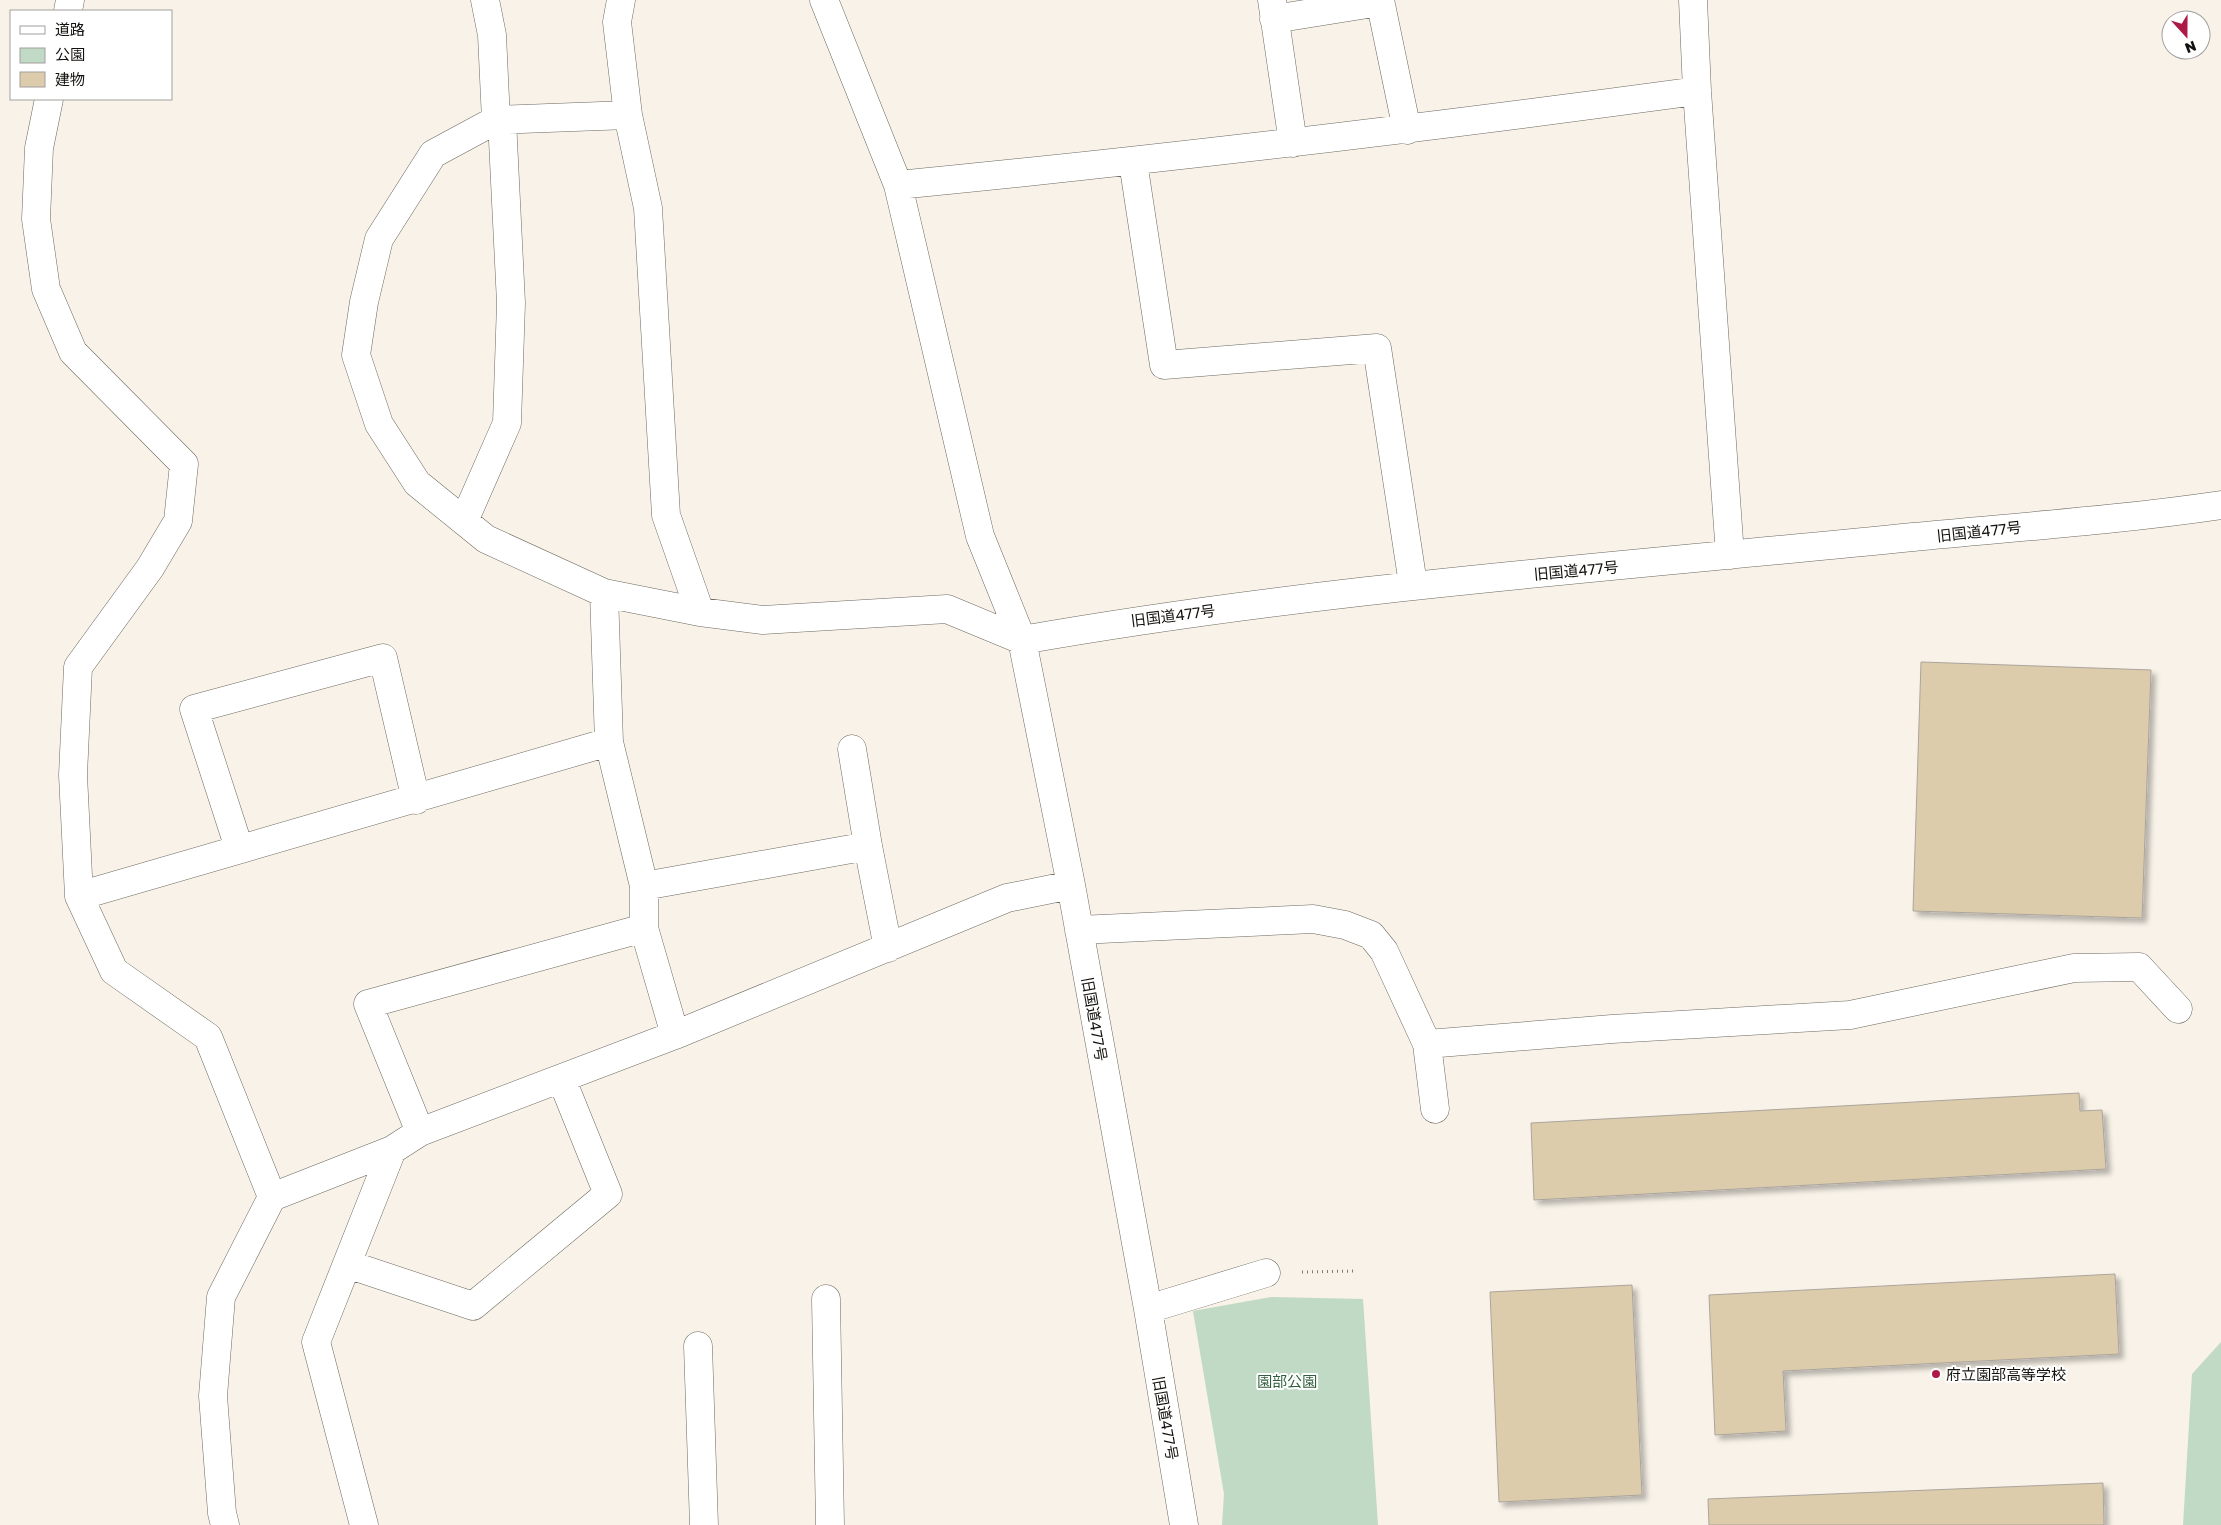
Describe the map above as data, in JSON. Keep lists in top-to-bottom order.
{
  "streets": {
    "street": ["旧国道477号"]
  },
  "parks": ["園部公園"],
  "places": ["府立園部高等学校"],
  "legend": ["道路", "公園", "建物"],
  "north": "bottom"
}
